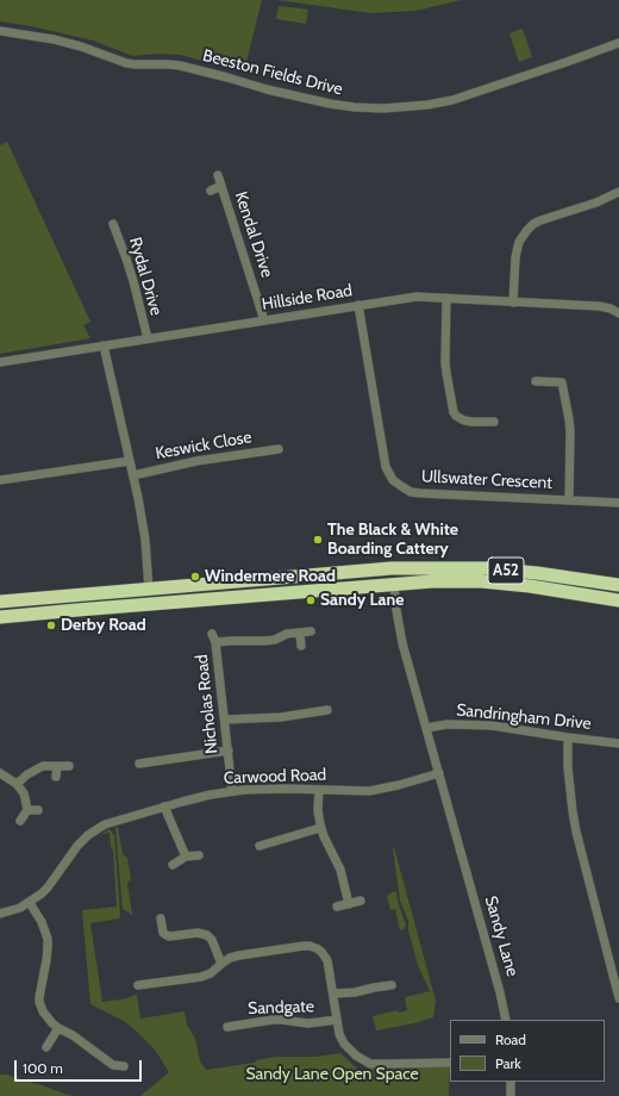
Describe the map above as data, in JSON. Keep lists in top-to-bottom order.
{
  "streets": {
    "highway": ["A52"],
    "street": [
      "Beeston Fields Drive",
      "Kendal Drive",
      "Rydal Drive",
      "Hillside Road",
      "Keswick Close",
      "Ullswater Crescent",
      "Nicholas Road",
      "Sandringham Drive",
      "Carwood Road",
      "Sandy Lane",
      "Sandgate"
    ]
  },
  "crossings": [
    ["Kendal Drive", "Hillside Road"],
    ["Rydal Drive", "Hillside Road"],
    ["Hillside Road", "Ullswater Crescent"],
    ["A52", "Sandy Lane"],
    ["Nicholas Road", "Carwood Road"],
    ["Sandringham Drive", "Sandy Lane"],
    ["Carwood Road", "Sandy Lane"]
  ],
  "parks": ["Sandy Lane Open Space"],
  "places": [
    "The Black & White Boarding Cattery",
    "Windermere Road",
    "Sandy Lane",
    "Derby Road"
  ],
  "legend": ["Road", "Park"],
  "scale_bar": "100 m"
}
